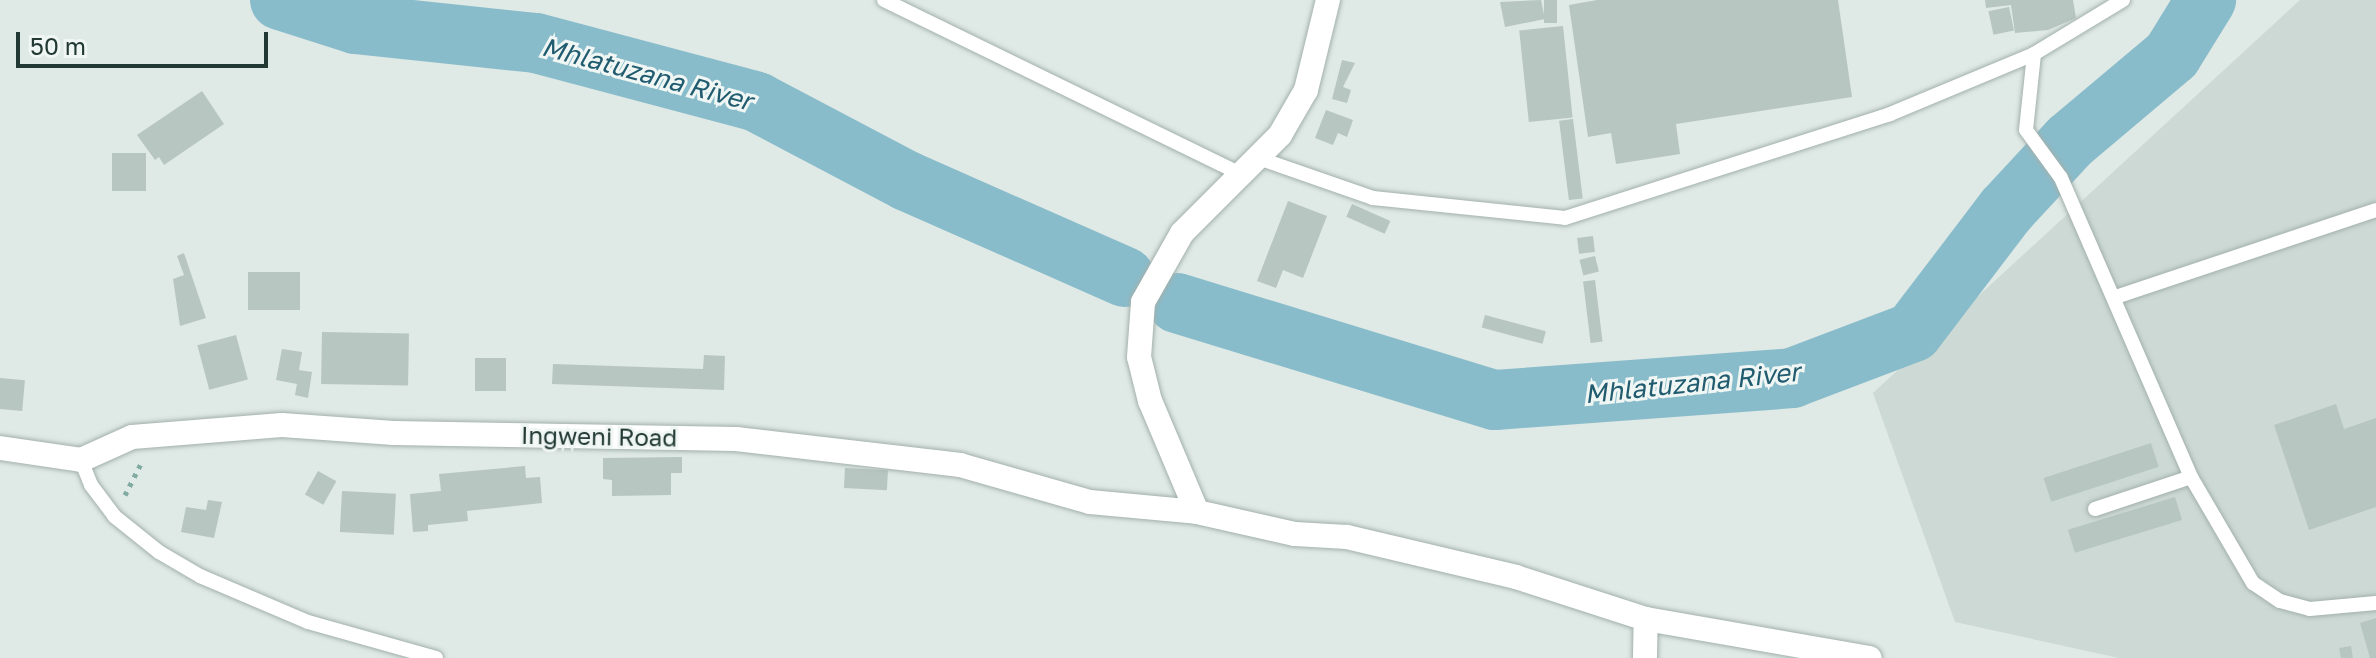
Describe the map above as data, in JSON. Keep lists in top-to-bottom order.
{
  "streets": {
    "street": ["Ingweni Road"]
  },
  "water": ["Mhlatuzana River"],
  "scale_bar": "50 m"
}
